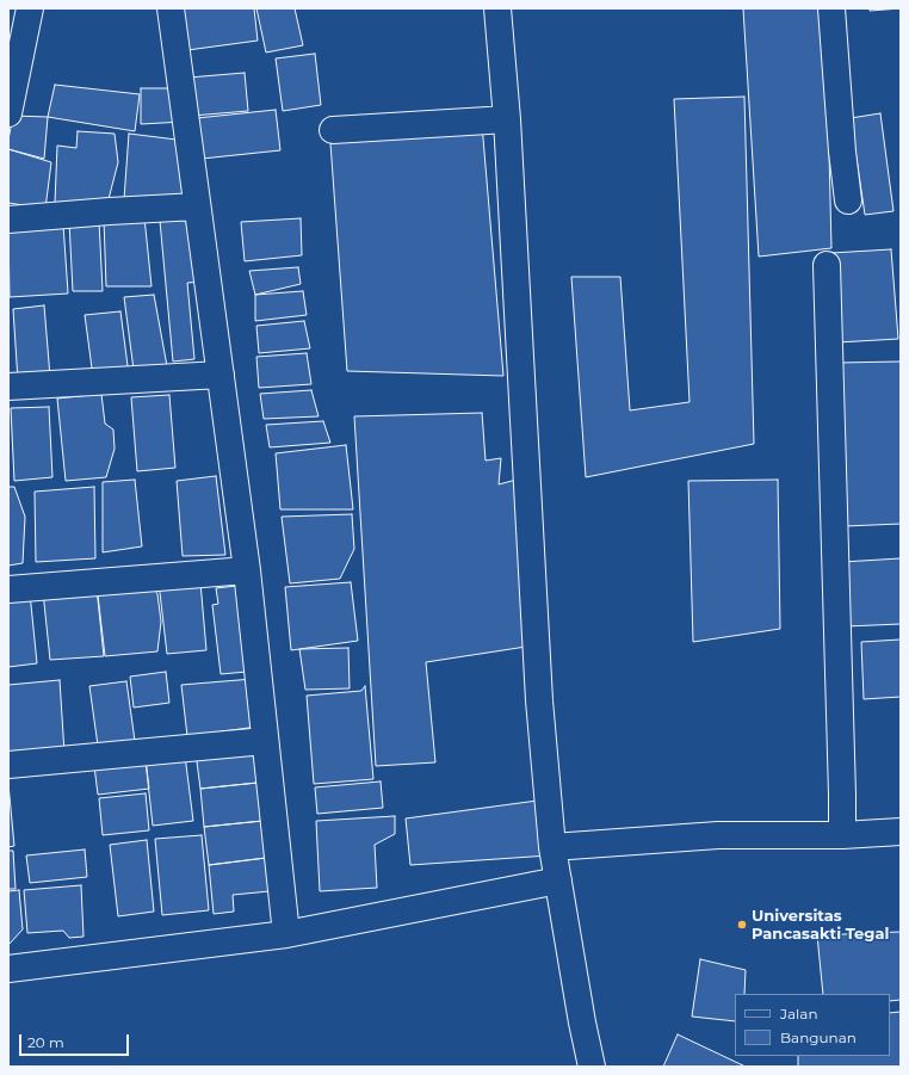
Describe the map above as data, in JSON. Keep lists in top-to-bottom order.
{
  "places": ["Universitas Pancasakti Tegal"],
  "legend": ["Jalan", "Bangunan"],
  "scale_bar": "20 m"
}
